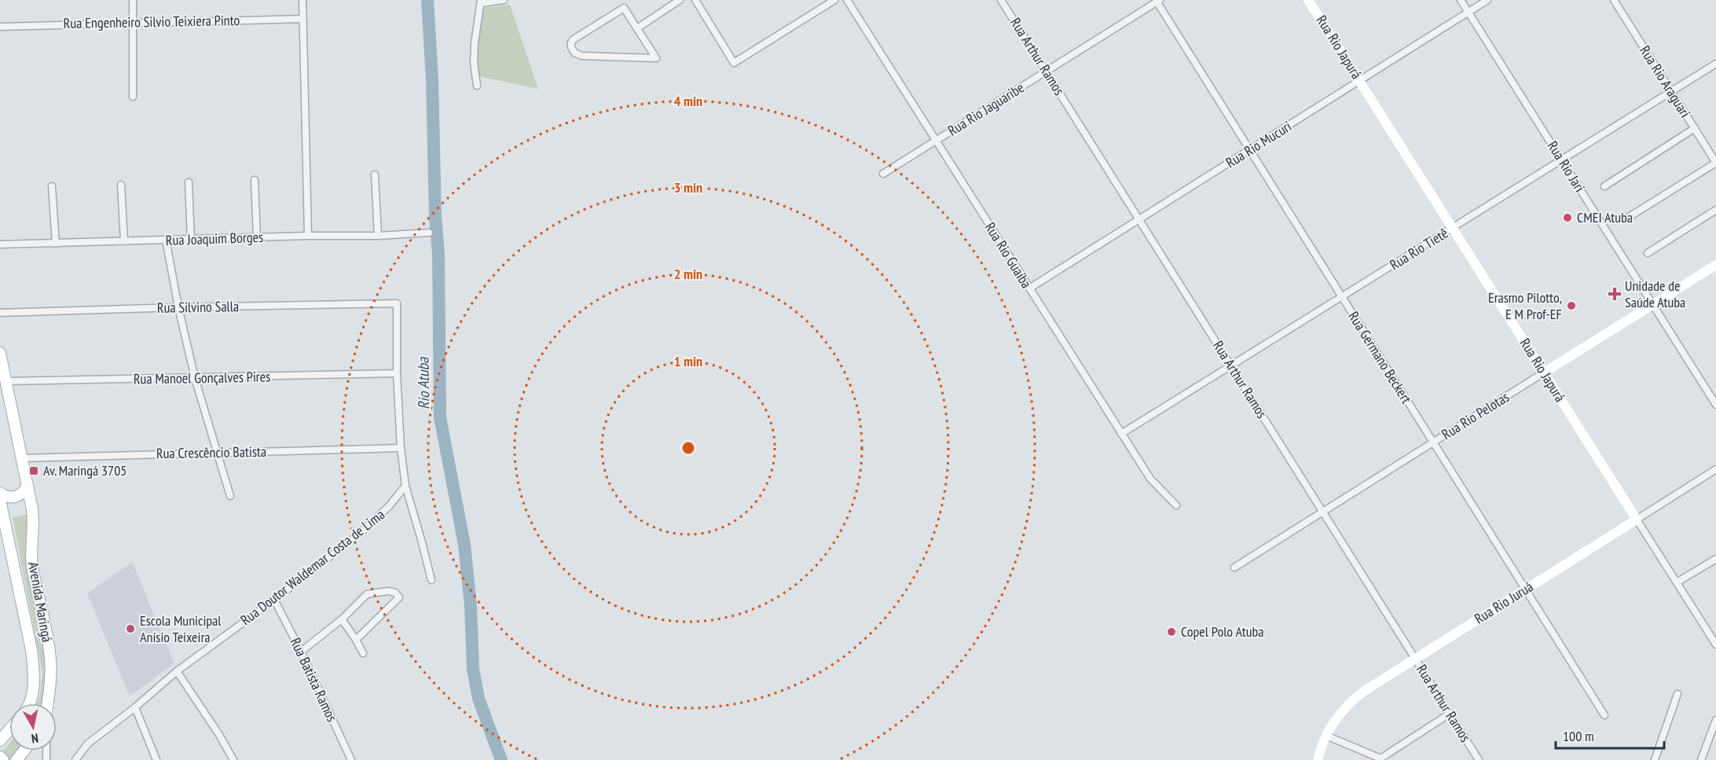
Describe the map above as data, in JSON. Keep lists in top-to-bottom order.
{
  "streets": {
    "main road": ["Avenida Maringá"],
    "street": [
      "Rua Engenheiro Silvio Teixiera Pinto",
      "Rua Rio Japurá",
      "Rua Arthur Ramos",
      "Rua Rio Araguari",
      "Rua Rio Jaguaribe",
      "Rua Rio Mucuri",
      "Rua Rio Jari",
      "Rua Joaquim Borges",
      "Rua Rio Tietê",
      "Rua Rio Guaíba",
      "Rua Silvino Salla",
      "Rua Germano Beckert",
      "Rua Manoel Gonçalves Pires",
      "Rua Rio Pelotas",
      "Rua Crescêncio Batista",
      "Rua Doutor Waldemar Costa de Lima",
      "Rua Rio Juruá",
      "Rua Batista Ramos"
    ]
  },
  "crossings": [
    ["Rua Rio Japurá", "Rua Rio Mucuri"],
    ["Rua Rio Japurá", "Rua Rio Tietê"],
    ["Rua Rio Japurá", "Rua Rio Pelotas"],
    ["Rua Rio Japurá", "Rua Rio Juruá"],
    ["Rua Arthur Ramos", "Rua Rio Jaguaribe"],
    ["Rua Arthur Ramos", "Rua Rio Mucuri"],
    ["Rua Arthur Ramos", "Rua Rio Tietê"],
    ["Rua Arthur Ramos", "Rua Rio Pelotas"],
    ["Rua Arthur Ramos", "Rua Rio Juruá"],
    ["Rua Rio Araguari", "Rua Rio Tietê"],
    ["Rua Rio Jaguaribe", "Rua Rio Guaíba"],
    ["Rua Rio Jaguaribe", "Rua Germano Beckert"],
    ["Rua Rio Mucuri", "Rua Rio Jari"],
    ["Rua Rio Mucuri", "Rua Rio Guaíba"],
    ["Rua Rio Mucuri", "Rua Germano Beckert"],
    ["Rua Rio Jari", "Rua Rio Tietê"],
    ["Rua Rio Jari", "Rua Rio Pelotas"],
    ["Rua Rio Tietê", "Rua Rio Guaíba"],
    ["Rua Rio Tietê", "Rua Germano Beckert"],
    ["Rua Silvino Salla", "Rua Manoel Gonçalves Pires"],
    ["Rua Germano Beckert", "Rua Rio Pelotas"],
    ["Rua Germano Beckert", "Rua Rio Juruá"],
    ["Rua Manoel Gonçalves Pires", "Avenida Maringá"],
    ["Rua Crescêncio Batista", "Avenida Maringá"],
    ["Rua Doutor Waldemar Costa de Lima", "Rua Batista Ramos"]
  ],
  "water": ["Rio Atuba"],
  "places": {
    "other": [
      "CMEI Atuba",
      "Erasmo Pilotto, E M Prof-EF",
      "Escola Municipal Anísio Teixeira",
      "Copel Polo Atuba"
    ],
    "health": ["Unidade de Saúde Atuba"],
    "transit": ["Av. Maringá 3705"]
  },
  "scale_bar": "100 m",
  "north": "bottom",
  "rings": [
    "4 min",
    "3 min",
    "2 min",
    "1 min"
  ]
}
